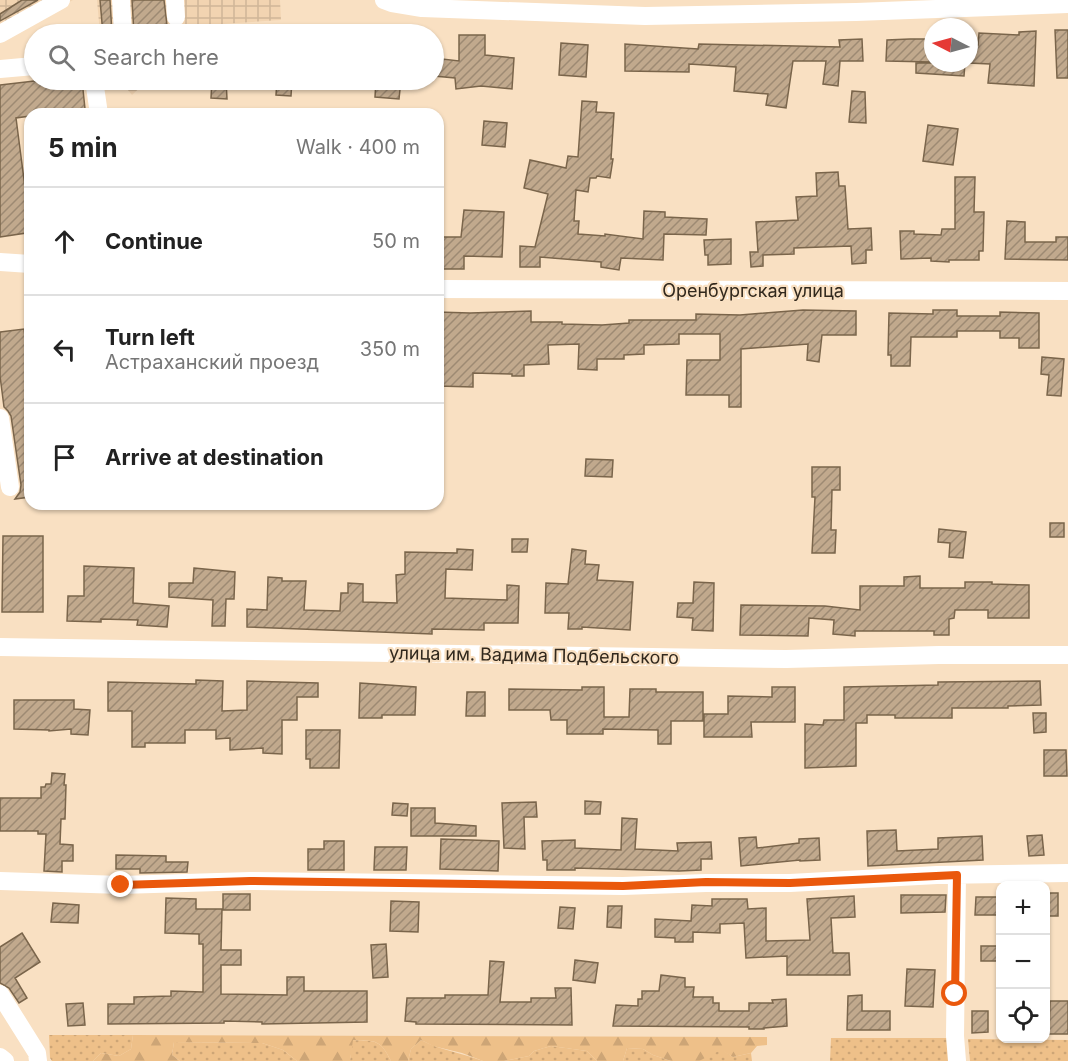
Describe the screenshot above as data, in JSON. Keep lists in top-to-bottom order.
{
  "streets": {
    "street": ["Оренбургская улица", "улица им. Вадима Подбельского"]
  },
  "north": "left",
  "page": {
    "search": "Search here",
    "heading": ["5 min", "Walk · 400 m"],
    "list": [
      ["Continue", "50 m"],
      ["Turn left", "Астраханский проезд", "350 m"],
      "Arrive at destination"
    ],
    "map_buttons": ["+", "−"]
  }
}
